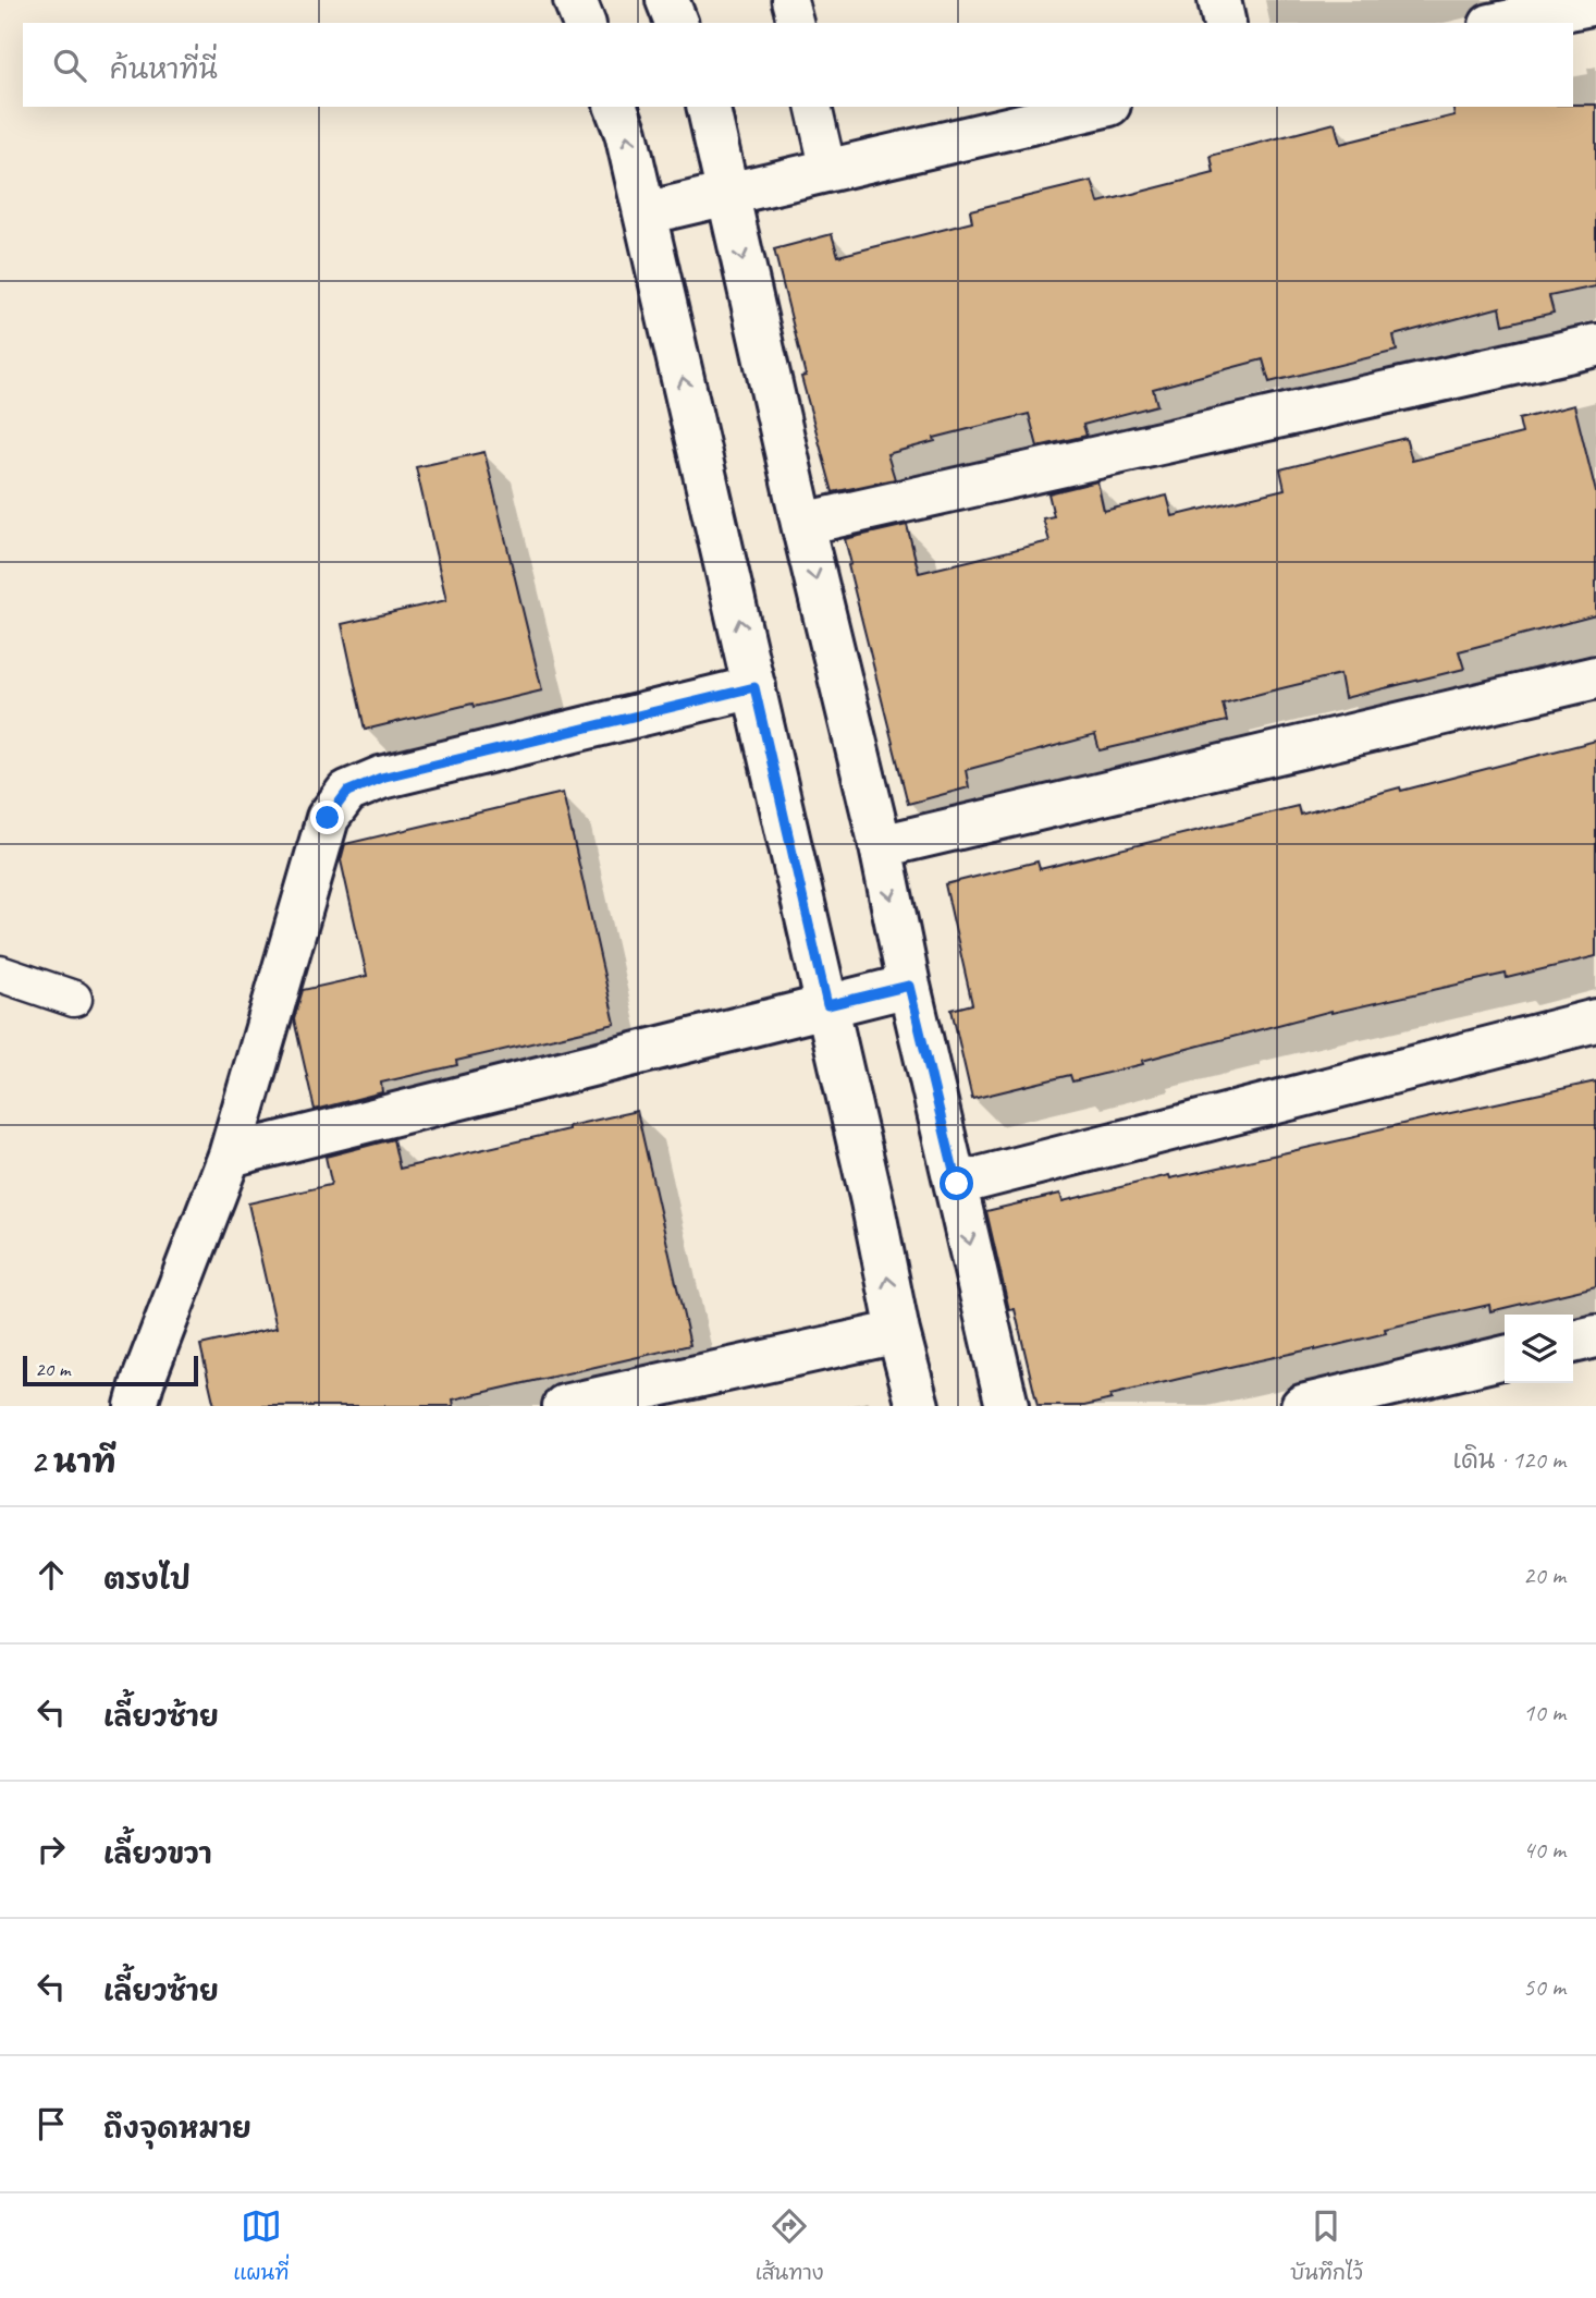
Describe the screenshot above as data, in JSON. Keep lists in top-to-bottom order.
{
  "scale_bar": "20 m",
  "page": {
    "search": "ค้นหาที่นี่",
    "scale": "20 m",
    "heading": ["2 นาที", "เดิน · 120 m"],
    "list": [
      ["ตรงไป", "20 m"],
      ["เลี้ยวซ้าย", "10 m"],
      ["เลี้ยวขวา", "40 m"],
      ["เลี้ยวซ้าย", "50 m"],
      "ถึงจุดหมาย"
    ],
    "nav": ["แผนที่", "เส้นทาง", "บันทึกไว้"]
  }
}
